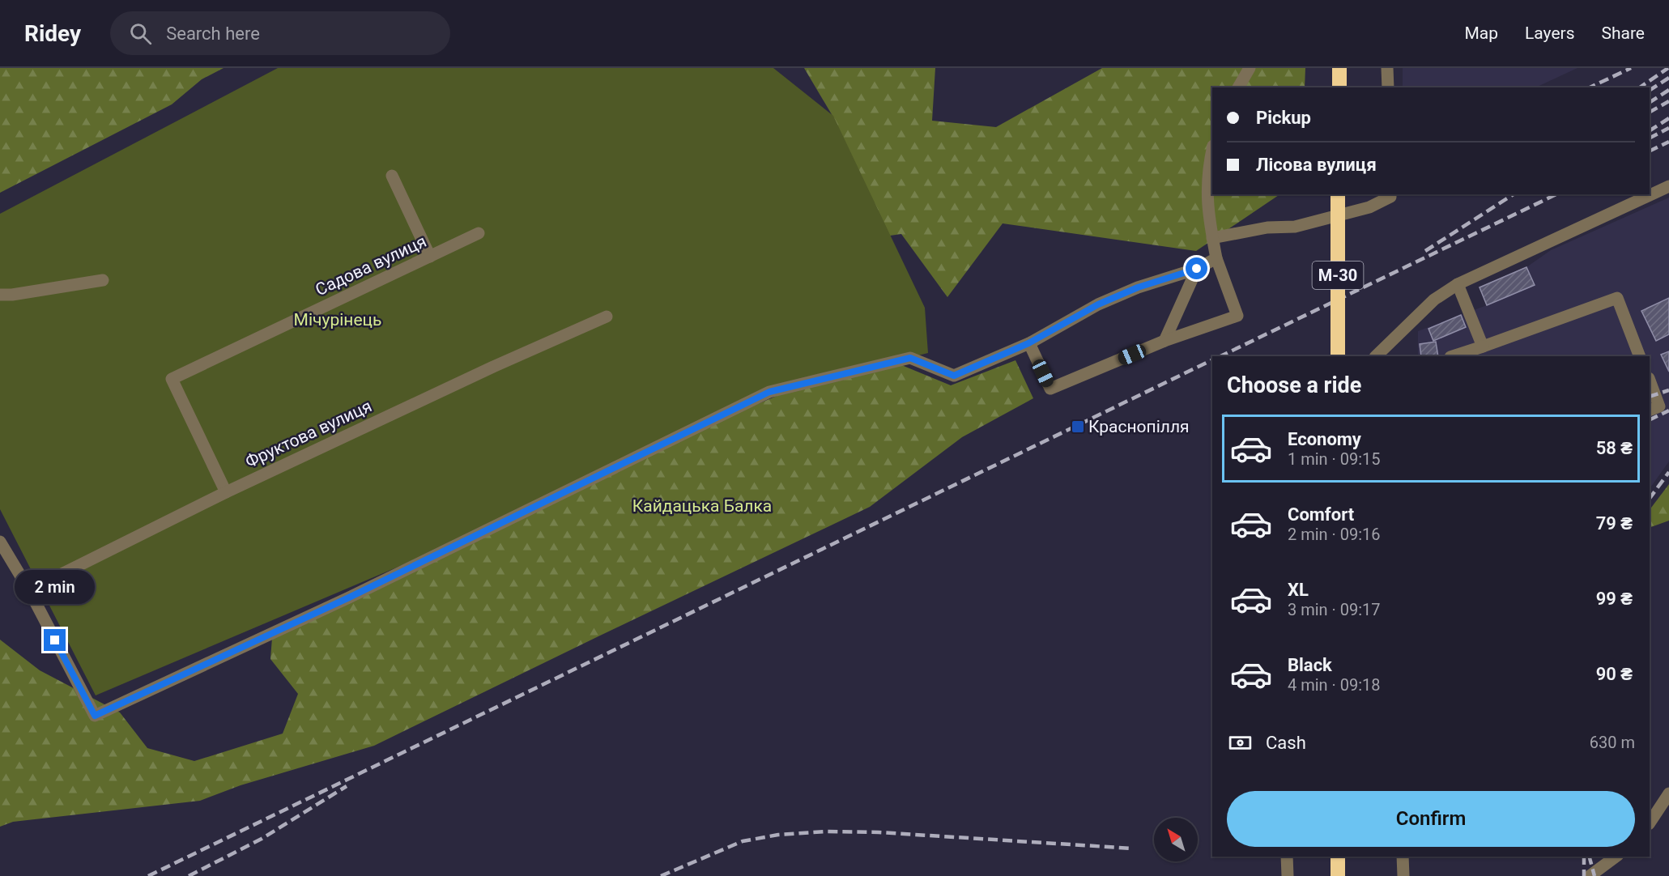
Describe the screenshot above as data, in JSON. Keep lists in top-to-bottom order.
{
  "streets": {
    "highway": ["М-30"],
    "street": ["Садова вулиця", "Фруктова вулиця"]
  },
  "crossings": [
    ["Садова вулиця", "Фруктова вулиця"]
  ],
  "parks": ["Мічурінець", "Кайдацька Балка"],
  "places": {
    "transit": ["Краснопілля"]
  },
  "north": "top left",
  "page": {
    "header": "Ridey",
    "search": "Search here",
    "nav": ["Map", "Layers", "Share"],
    "banner": ["Pickup", "Лісова вулиця"],
    "heading": "Choose a ride",
    "list": [
      {
        "name": "Economy",
        "note": "1 min · 09:15",
        "value": "58 ₴"
      },
      {
        "name": "Comfort",
        "note": "2 min · 09:16",
        "value": "79 ₴"
      },
      {
        "name": "XL",
        "note": "3 min · 09:17",
        "value": "99 ₴"
      },
      {
        "name": "Black",
        "note": "4 min · 09:18",
        "value": "90 ₴"
      }
    ],
    "bubble": "2 min",
    "pay": ["Cash", "630 m"],
    "buttons": "Confirm"
  }
}
